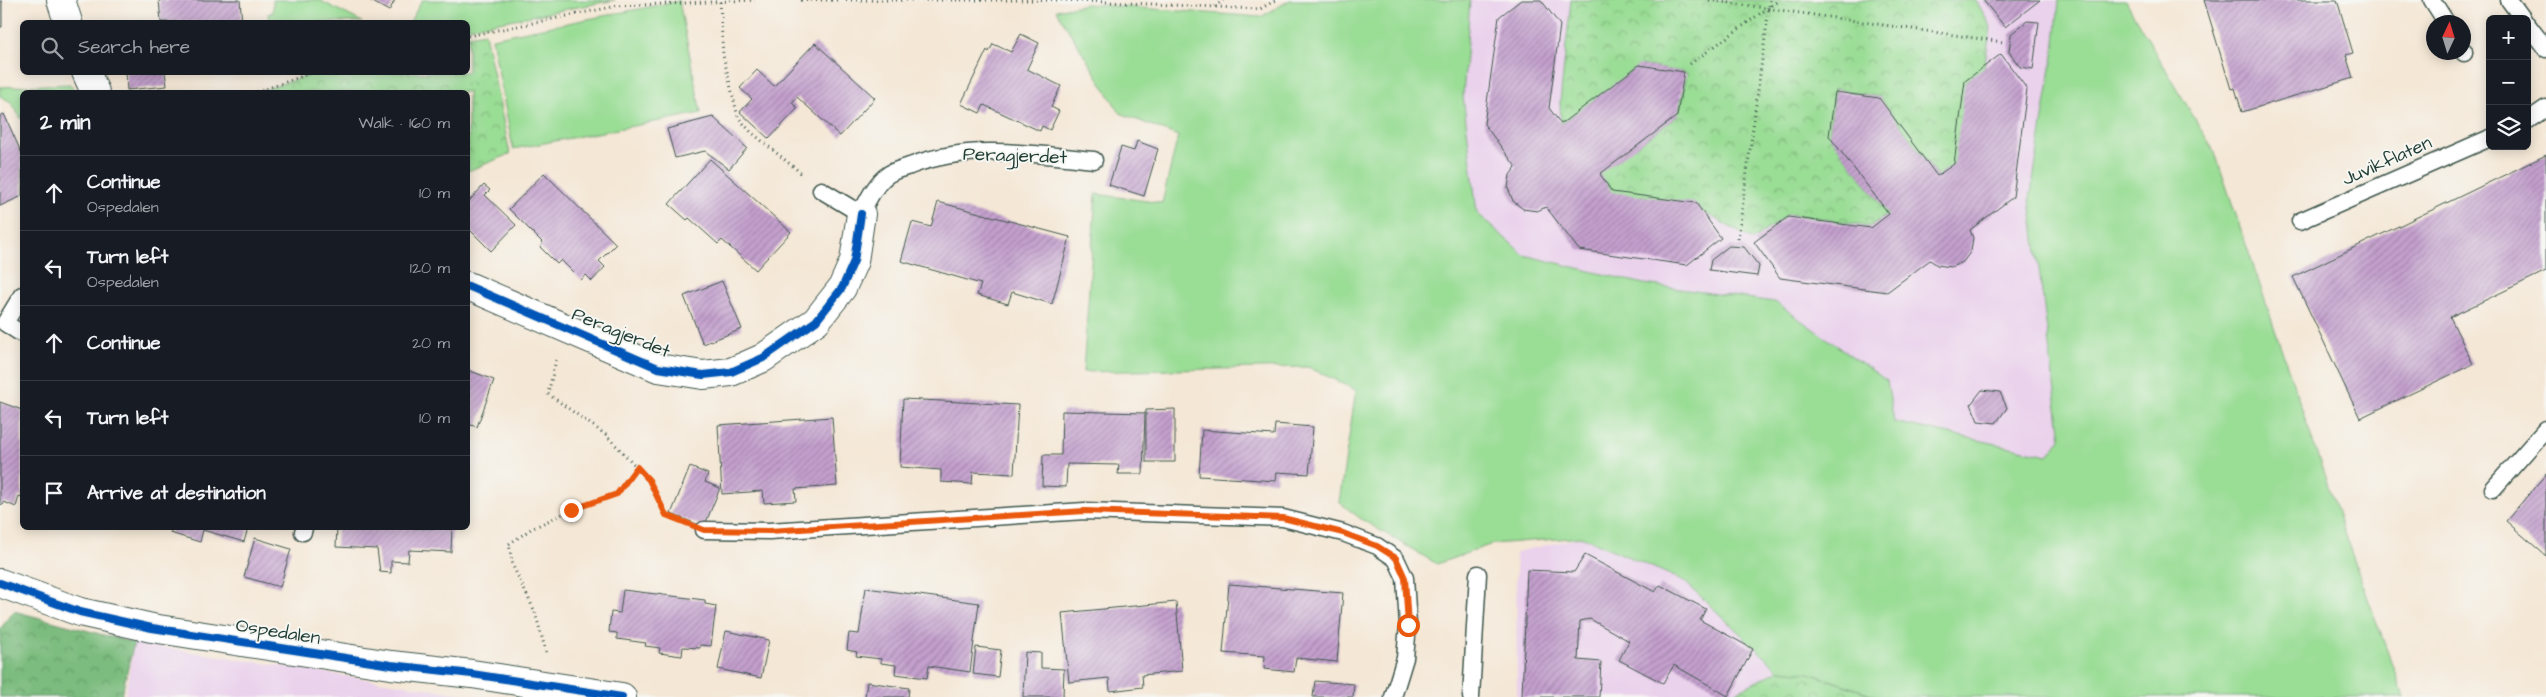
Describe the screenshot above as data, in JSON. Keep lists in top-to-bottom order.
{
  "streets": {
    "street": ["Peragjerdet", "Ospedalen"],
    "lane": ["Juvikflaten"]
  },
  "north": "top",
  "page": {
    "map_buttons": ["+", "−"],
    "search": "Search here",
    "heading": ["2 min", "Walk · 160 m"],
    "list": [
      ["Continue", "Ospedalen", "10 m"],
      ["Turn left", "Ospedalen", "120 m"],
      ["Continue", "20 m"],
      ["Turn left", "10 m"],
      "Arrive at destination"
    ]
  }
}
